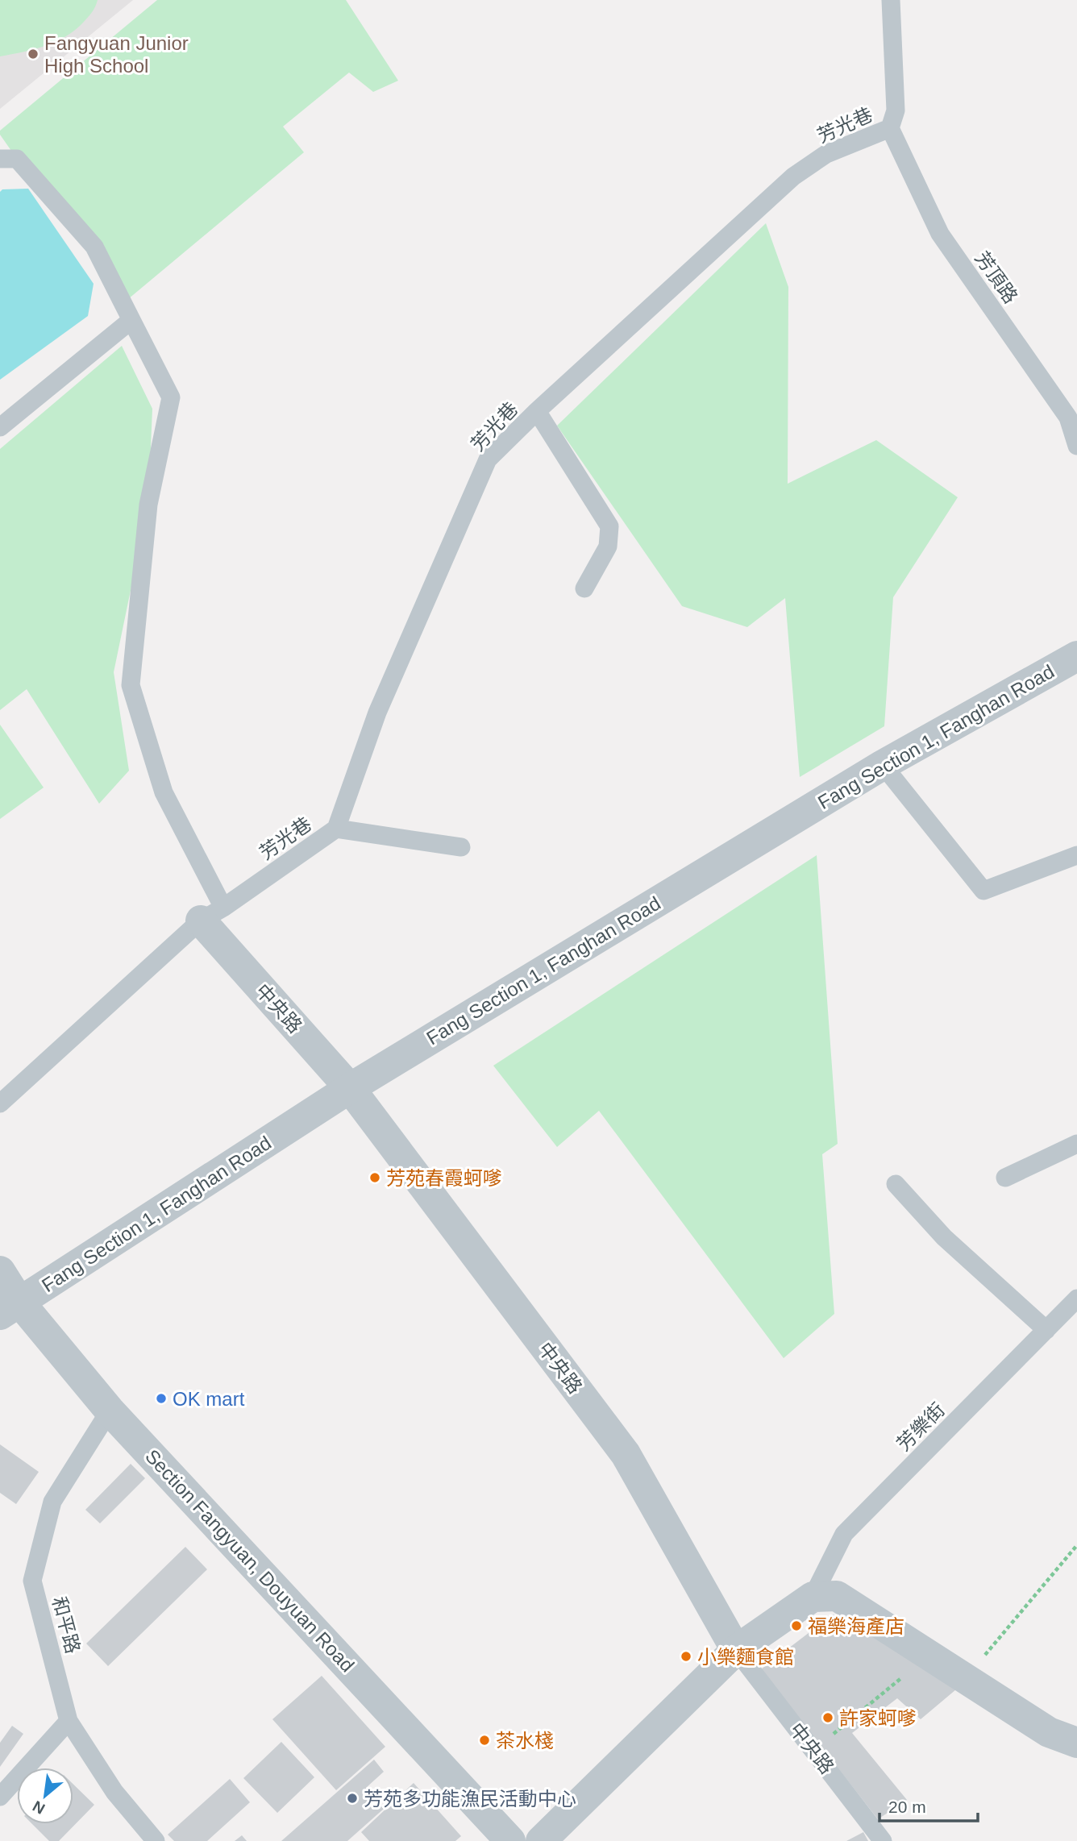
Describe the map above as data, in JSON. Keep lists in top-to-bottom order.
{
  "streets": {
    "street": ["Fang Section 1, Fanghan Road", "中央路", "Section Fangyuan, Douyuan Road"],
    "lane": [
      "芳光巷",
      "芳頂路",
      "芳樂街",
      "和平路"
    ]
  },
  "crossings": [
    ["芳光巷", "芳頂路"],
    ["芳光巷", "中央路"],
    ["Fang Section 1, Fanghan Road", "中央路"],
    ["Fang Section 1, Fanghan Road", "Section Fangyuan, Douyuan Road"],
    ["Section Fangyuan, Douyuan Road", "和平路"]
  ],
  "places": [
    "Fangyuan Junior High School",
    "芳苑春霞蚵嗲",
    "OK mart",
    "福樂海產店",
    "小樂麵食館",
    "許家蚵嗲",
    "茶水棧",
    "芳苑多功能漁民活動中心"
  ],
  "scale_bar": "20 m",
  "north": "bottom left"
}
